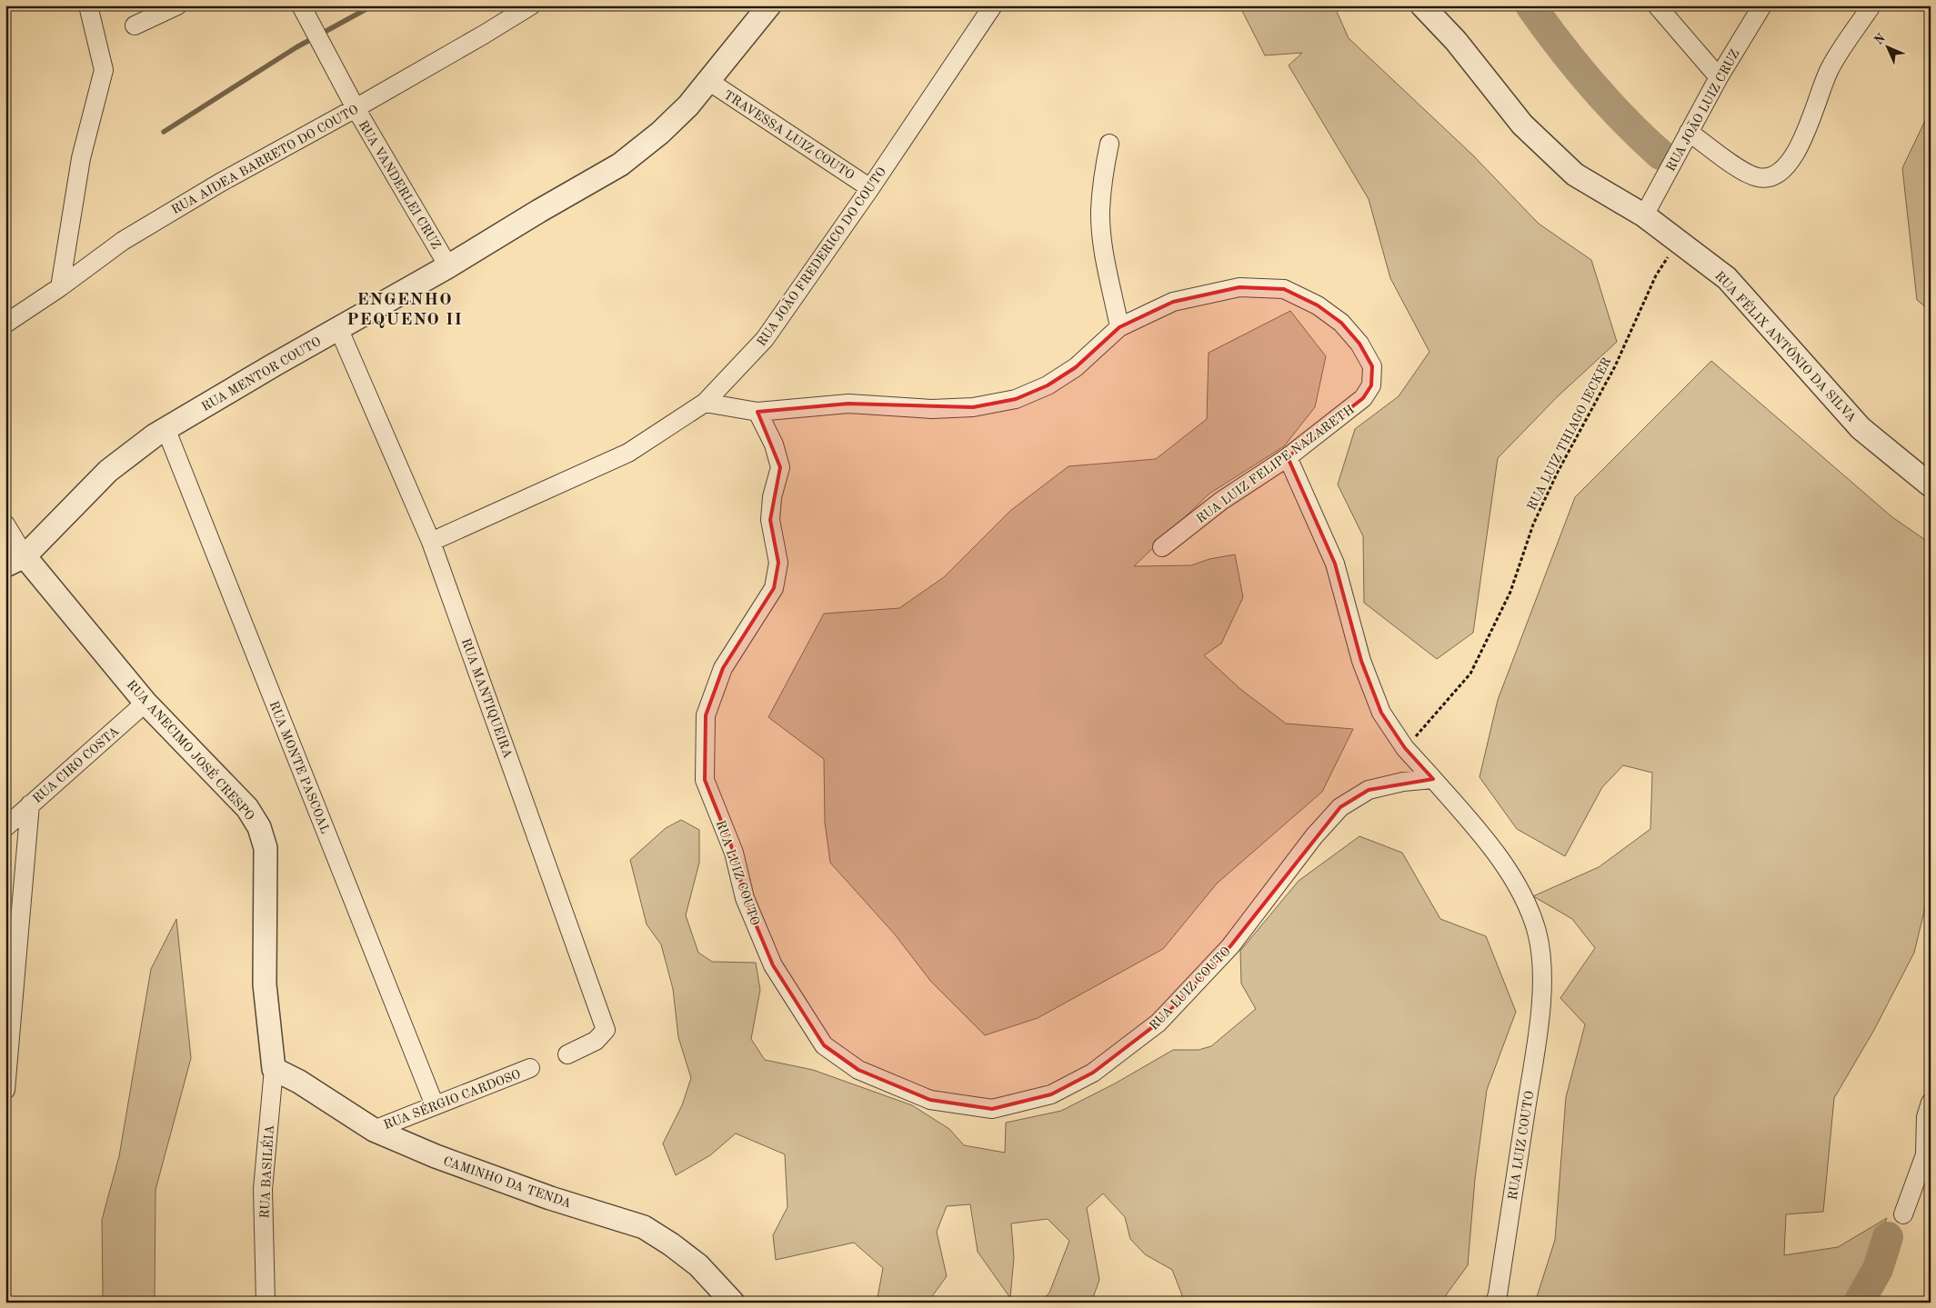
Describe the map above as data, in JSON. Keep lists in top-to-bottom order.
{
  "streets": {
    "street": [
      "RUA JOÃO LUIZ CRUZ",
      "TRAVESSA LUIZ COUTO",
      "RUA AIDEA BARRETO DO COUTO",
      "RUA VANDERLEI CRUZ",
      "RUA JOÃO FREDERICO DO COUTO",
      "RUA FÉLIX ANTÔNIO DA SILVA",
      "RUA MENTOR COUTO",
      "RUA LUIZ FELIPE NAZARETH",
      "RUA MANTIQUEIRA",
      "RUA ANECIMO JOSÉ CRESPO",
      "RUA CIRO COSTA",
      "RUA MONTE PASCOAL",
      "RUA LUIZ COUTO",
      "RUA SÉRGIO CARDOSO",
      "RUA BASILÉIA",
      "CAMINHO DA TENDA"
    ],
    "path": ["RUA LUIZ THIAGO IECKER"]
  },
  "crossings": [
    ["RUA JOÃO LUIZ CRUZ", "RUA FÉLIX ANTÔNIO DA SILVA"],
    ["TRAVESSA LUIZ COUTO", "RUA JOÃO FREDERICO DO COUTO"],
    ["TRAVESSA LUIZ COUTO", "RUA MENTOR COUTO"],
    ["RUA AIDEA BARRETO DO COUTO", "RUA VANDERLEI CRUZ"],
    ["RUA VANDERLEI CRUZ", "RUA MENTOR COUTO"],
    ["RUA JOÃO FREDERICO DO COUTO", "RUA LUIZ FELIPE NAZARETH"],
    ["RUA JOÃO FREDERICO DO COUTO", "RUA MANTIQUEIRA"],
    ["RUA FÉLIX ANTÔNIO DA SILVA", "RUA LUIZ THIAGO IECKER"],
    ["RUA MENTOR COUTO", "RUA MANTIQUEIRA"],
    ["RUA MENTOR COUTO", "RUA ANECIMO JOSÉ CRESPO"],
    ["RUA MENTOR COUTO", "RUA MONTE PASCOAL"],
    ["RUA LUIZ FELIPE NAZARETH", "RUA LUIZ COUTO"],
    ["RUA ANECIMO JOSÉ CRESPO", "RUA CIRO COSTA"],
    ["RUA ANECIMO JOSÉ CRESPO", "RUA BASILÉIA"],
    ["RUA ANECIMO JOSÉ CRESPO", "CAMINHO DA TENDA"],
    ["RUA MONTE PASCOAL", "RUA SÉRGIO CARDOSO"],
    ["RUA SÉRGIO CARDOSO", "CAMINHO DA TENDA"],
    ["RUA BASILÉIA", "CAMINHO DA TENDA"]
  ],
  "districts": ["ENGENHO PEQUENO II"],
  "north": "top left"
}
